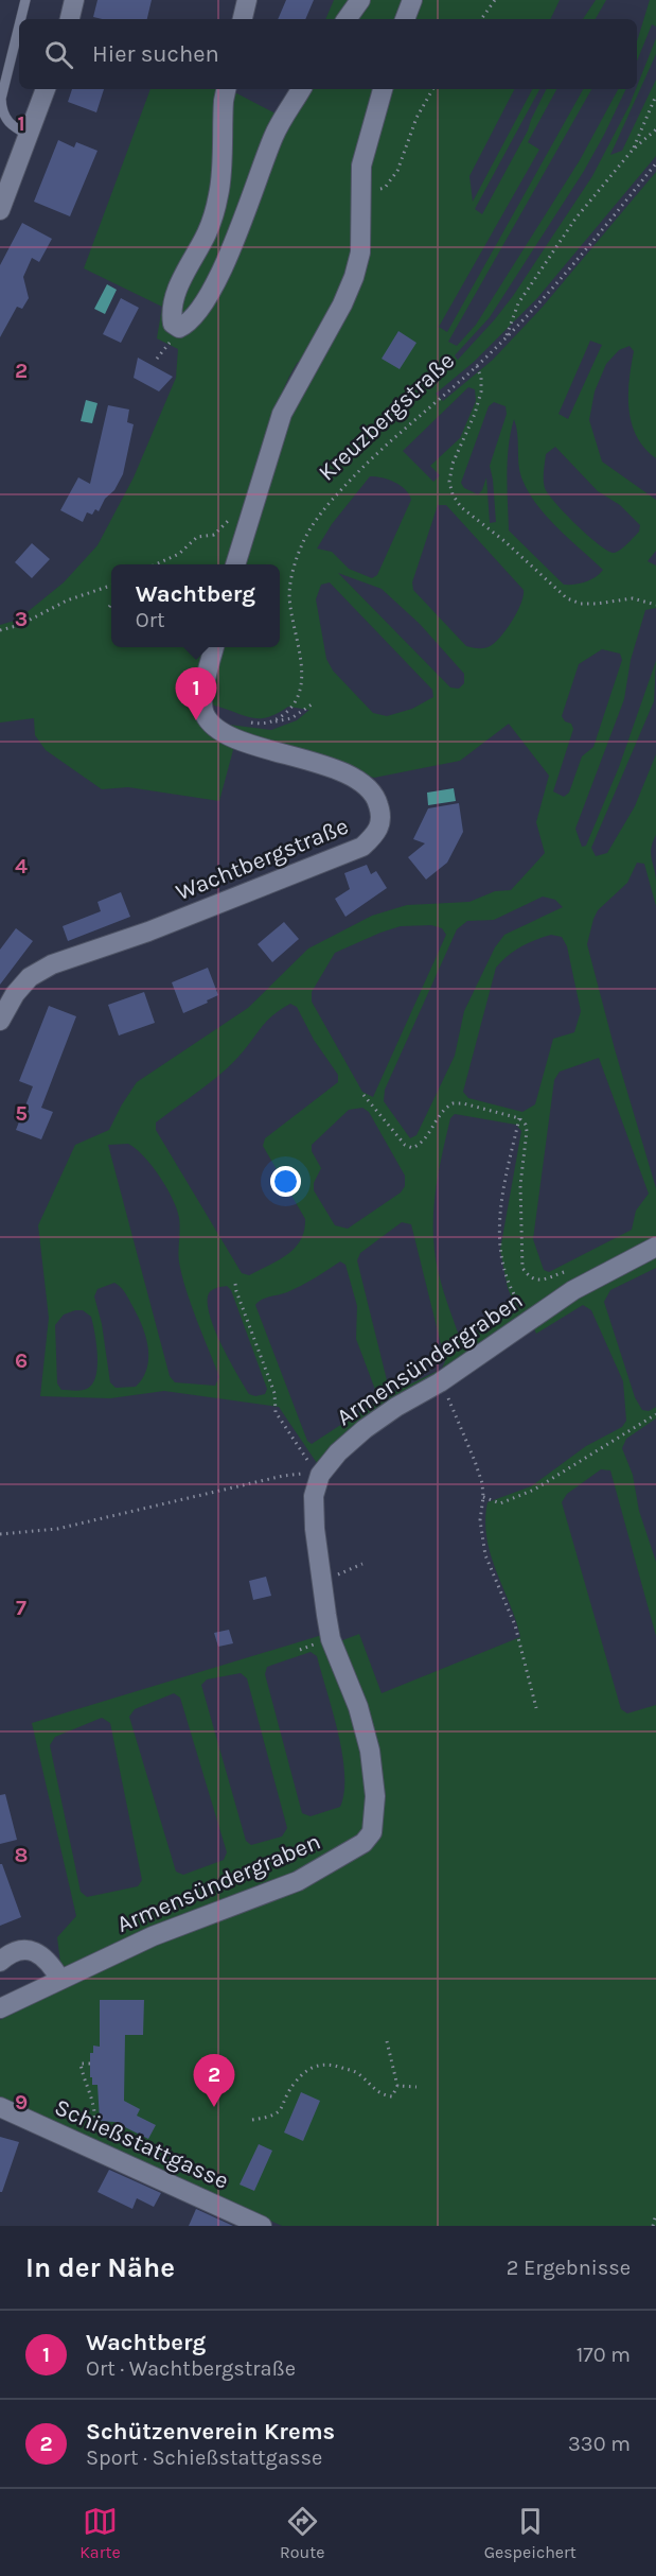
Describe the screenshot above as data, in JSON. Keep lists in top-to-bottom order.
{
  "streets": {
    "street": ["Wachtbergstraße", "Armensündergraben", "Schießstattgasse"],
    "path": ["Kreuzbergstraße"]
  },
  "page": {
    "search": "Hier suchen",
    "popup": ["Wachtberg", "Ort"],
    "pins": ["1", "2"],
    "heading": ["In der Nähe", "2 Ergebnisse"],
    "list": [
      {
        "mark": "1",
        "name": "Wachtberg",
        "note": "Ort · Wachtbergstraße",
        "value": "170 m"
      },
      {
        "mark": "2",
        "name": "Schützenverein Krems",
        "note": "Sport · Schießstattgasse",
        "value": "330 m"
      }
    ],
    "nav": ["Karte", "Route", "Gespeichert"]
  },
  "grid": {
    "rows": [
      "1",
      "2",
      "3",
      "4",
      "5",
      "6",
      "7",
      "8",
      "9"
    ]
  }
}
